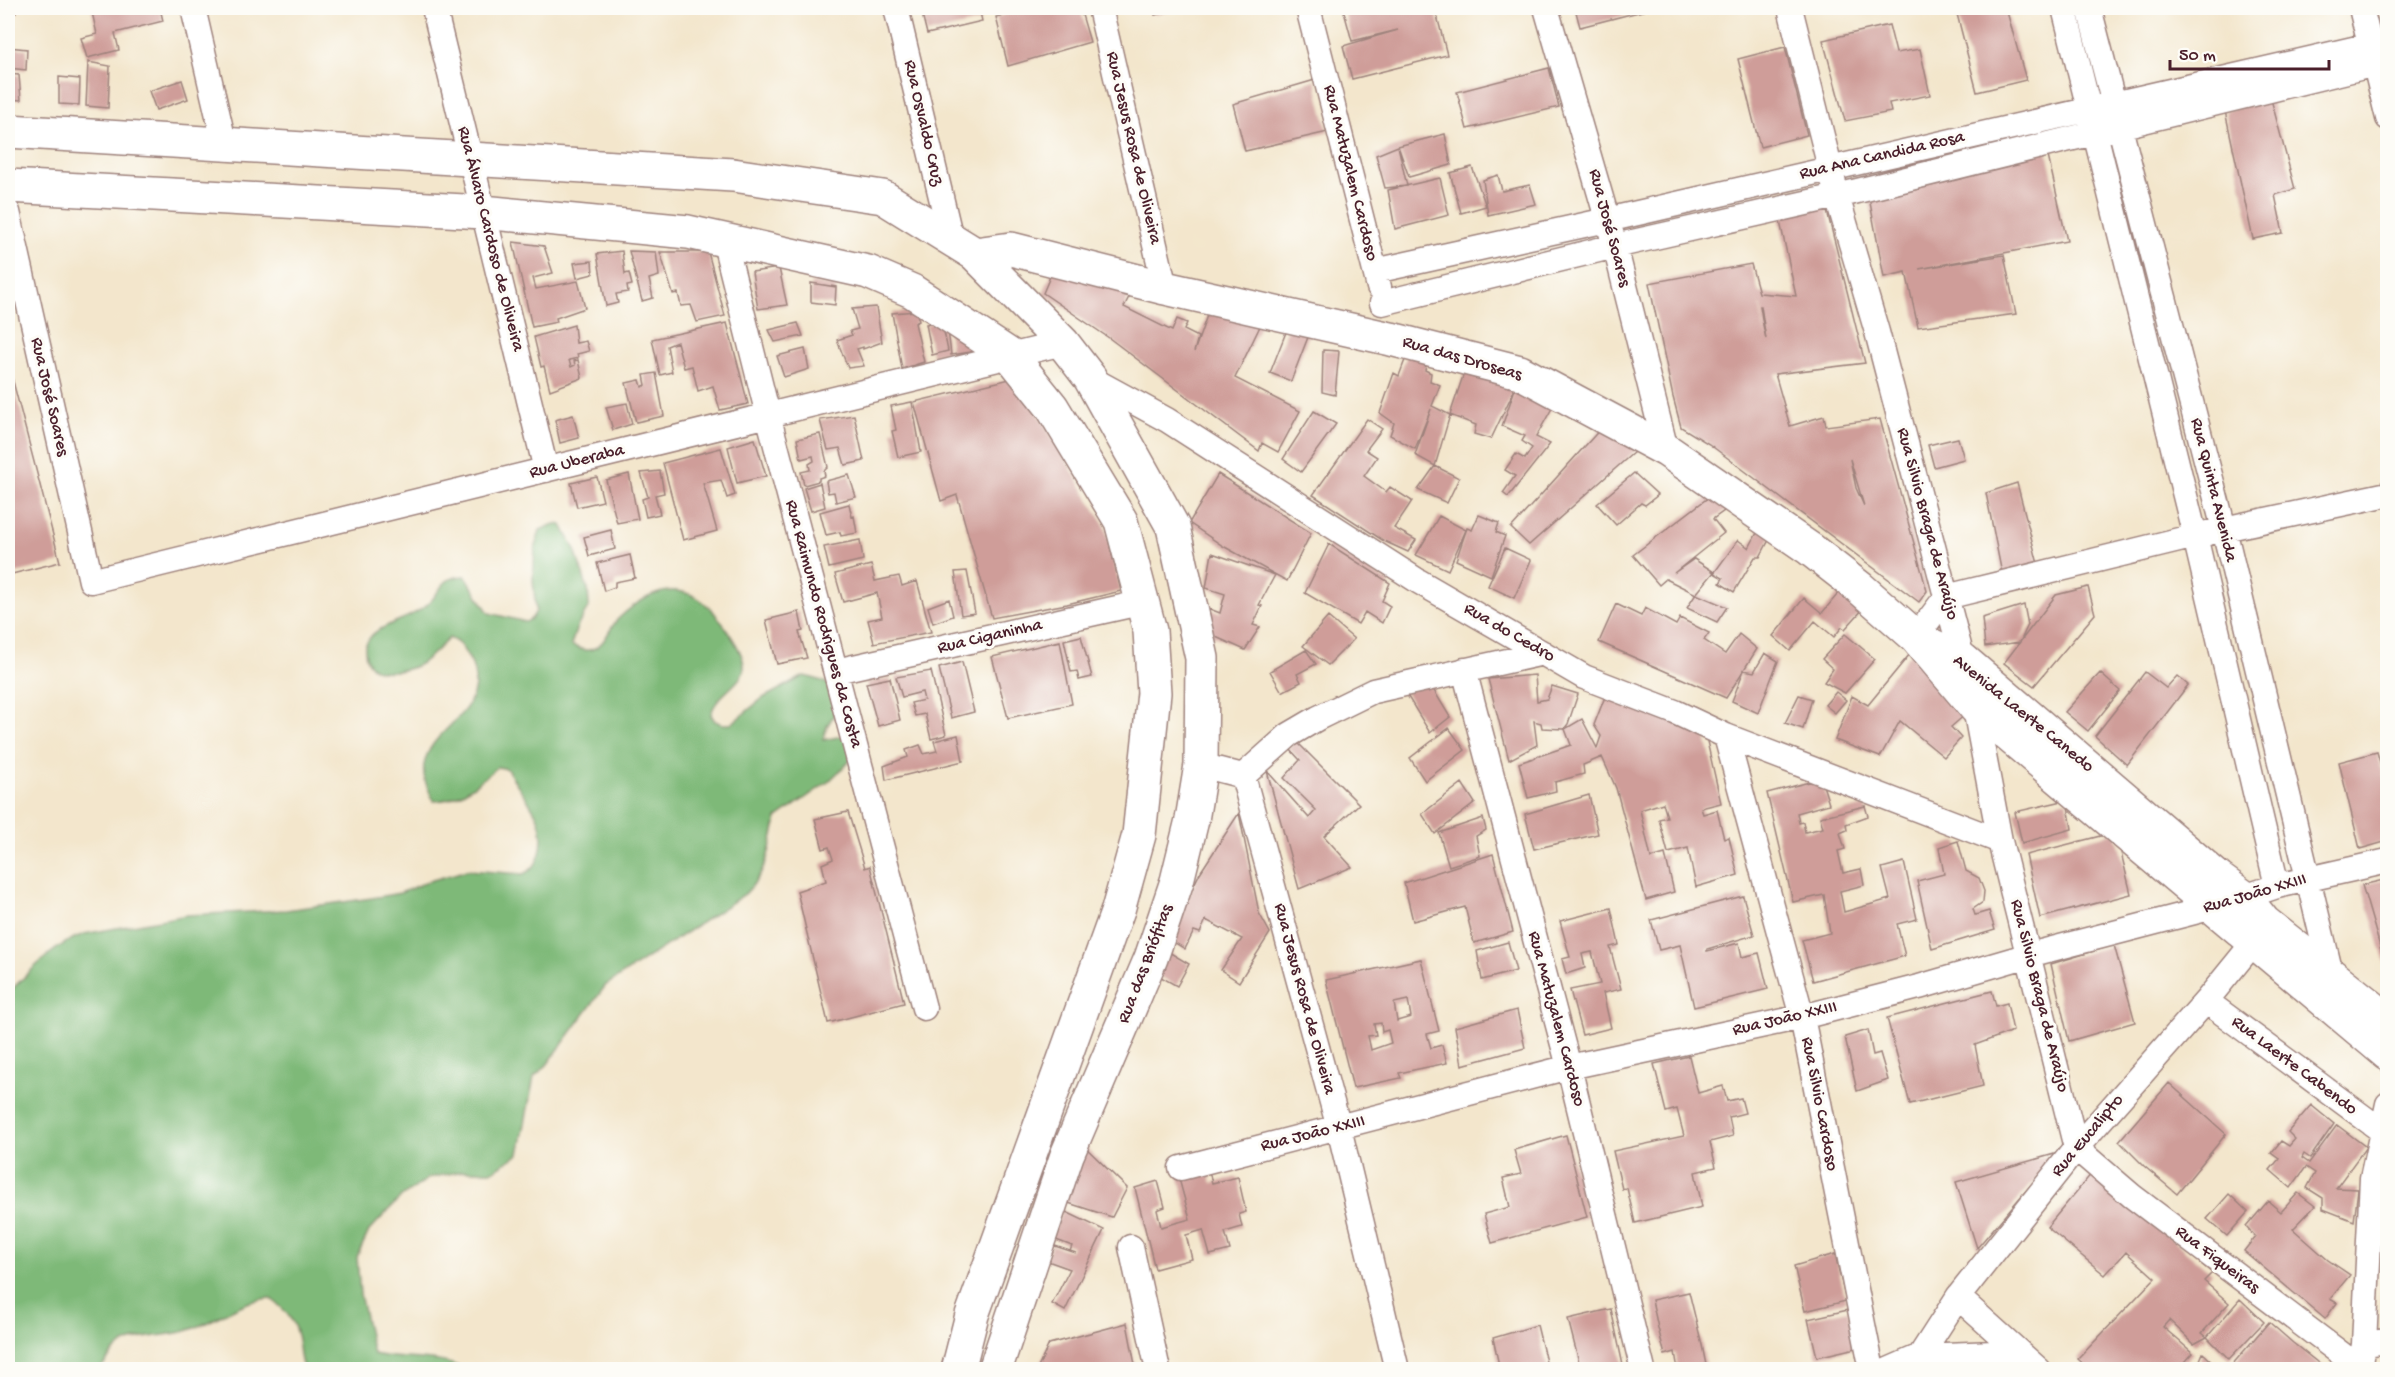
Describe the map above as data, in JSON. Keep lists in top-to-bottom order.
{
  "streets": {
    "street": [
      "Rua Osvaldo Cruz",
      "Rua Jesus Rosa de Oliveira",
      "Rua Ana Candida Rosa",
      "Rua Matuzalem Cardoso",
      "Rua José Soares",
      "Rua Álvaro Cardoso de Oliveira",
      "Rua das Droseas",
      "Rua Uberaba",
      "Rua Quinta Avenida",
      "Rua Silvio Braga de Araújo",
      "Rua Raimundo Rodrigues da Costa",
      "Rua do Cedro",
      "Rua Ciganinha",
      "Avenida Laerte Canedo",
      "Rua João XXIII",
      "Rua das Briófitas",
      "Rua Laerte Cabendo",
      "Rua Silvio Cardoso",
      "Rua Eucalipto",
      "Rua Fiqueiras"
    ]
  },
  "crossings": [
    ["Rua Osvaldo Cruz", "Rua das Droseas"],
    ["Rua Osvaldo Cruz", "Rua do Cedro"],
    ["Rua Jesus Rosa de Oliveira", "Rua das Droseas"],
    ["Rua Jesus Rosa de Oliveira", "Rua João XXIII"],
    ["Rua Ana Candida Rosa", "Rua Matuzalem Cardoso"],
    ["Rua Ana Candida Rosa", "Rua José Soares"],
    ["Rua Ana Candida Rosa", "Rua Quinta Avenida"],
    ["Rua Ana Candida Rosa", "Rua Silvio Braga de Araújo"],
    ["Rua Matuzalem Cardoso", "Rua das Droseas"],
    ["Rua Matuzalem Cardoso", "Rua João XXIII"],
    ["Rua José Soares", "Rua das Droseas"],
    ["Rua José Soares", "Rua Uberaba"],
    ["Rua Álvaro Cardoso de Oliveira", "Rua Uberaba"],
    ["Rua Álvaro Cardoso de Oliveira", "Rua do Cedro"],
    ["Rua das Droseas", "Rua do Cedro"],
    ["Rua das Droseas", "Avenida Laerte Canedo"],
    ["Rua Uberaba", "Rua Raimundo Rodrigues da Costa"],
    ["Rua Uberaba", "Rua do Cedro"],
    ["Rua Quinta Avenida", "Avenida Laerte Canedo"],
    ["Rua Quinta Avenida", "Rua João XXIII"],
    ["Rua Silvio Braga de Araújo", "Rua do Cedro"],
    ["Rua Silvio Braga de Araújo", "Avenida Laerte Canedo"],
    ["Rua Silvio Braga de Araújo", "Rua João XXIII"],
    ["Rua Silvio Braga de Araújo", "Rua Eucalipto"],
    ["Rua Silvio Braga de Araújo", "Rua Fiqueiras"],
    ["Rua Raimundo Rodrigues da Costa", "Rua Ciganinha"],
    ["Rua do Cedro", "Rua das Briófitas"],
    ["Rua do Cedro", "Rua Silvio Cardoso"],
    ["Avenida Laerte Canedo", "Rua João XXIII"],
    ["Avenida Laerte Canedo", "Rua Eucalipto"],
    ["Rua João XXIII", "Rua Silvio Cardoso"],
    ["Rua João XXIII", "Rua Eucalipto"],
    ["Rua Laerte Cabendo", "Rua Eucalipto"],
    ["Rua Eucalipto", "Rua Fiqueiras"]
  ],
  "scale_bar": "50 m"
}
